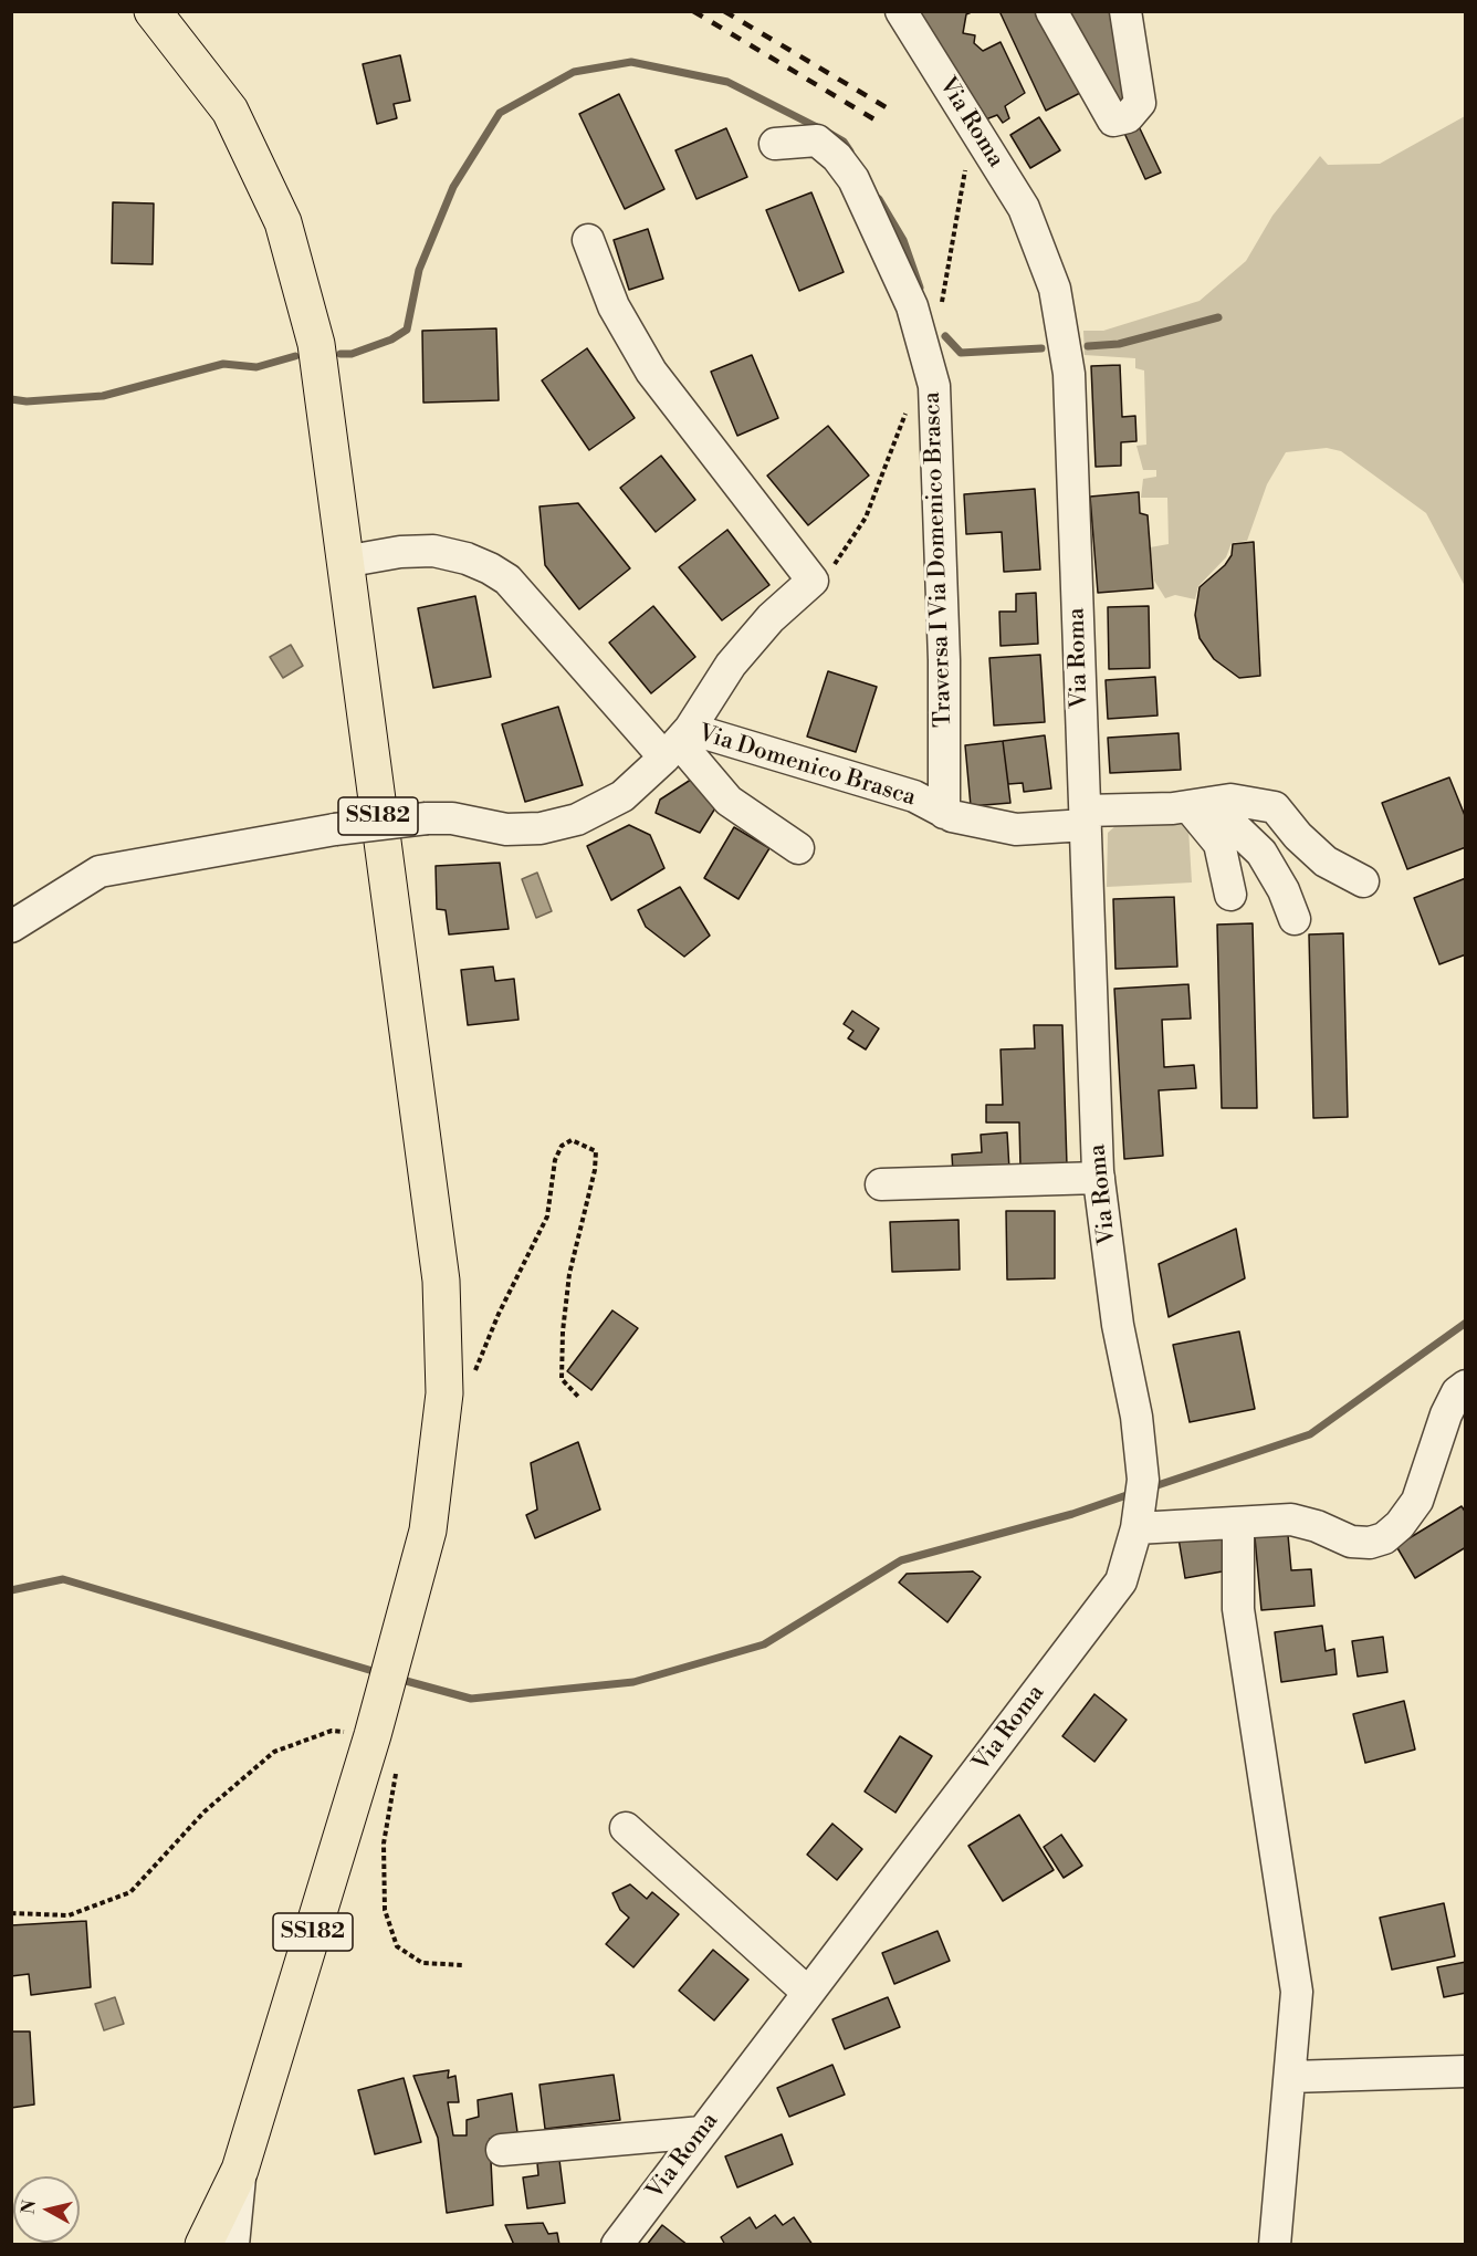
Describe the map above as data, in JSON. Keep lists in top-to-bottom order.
{
  "streets": {
    "main road": ["SS182"],
    "street": ["Via Roma", "Traversa I Via Domenico Brasca", "Via Domenico Brasca"]
  },
  "crossings": [
    ["Via Roma", "Via Domenico Brasca"],
    ["Traversa I Via Domenico Brasca", "Via Domenico Brasca"],
    ["Via Domenico Brasca", "SS182"]
  ],
  "north": "left"
}
